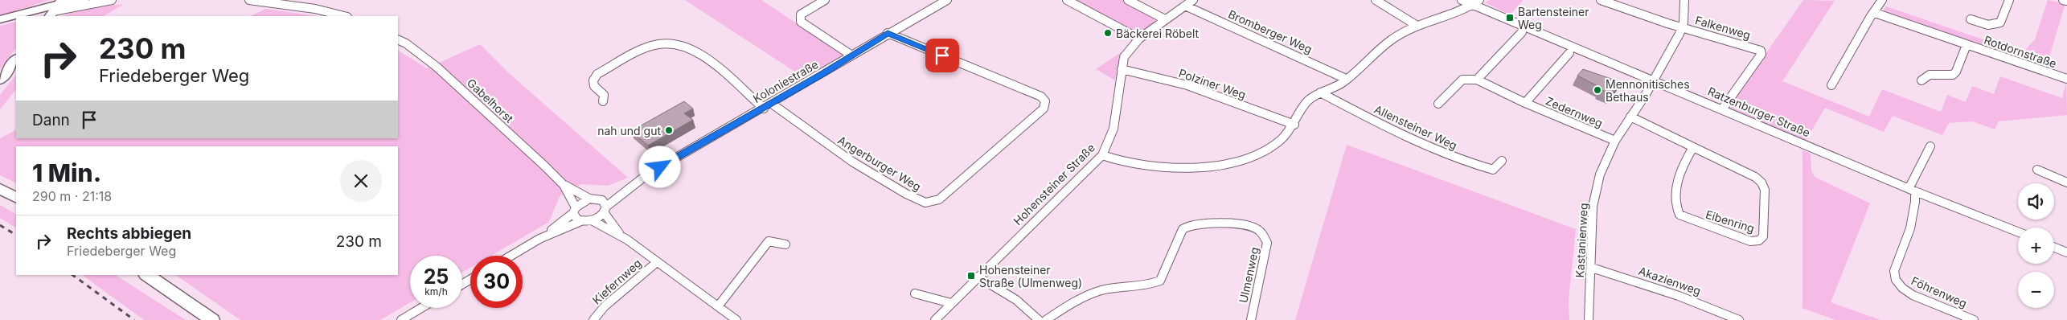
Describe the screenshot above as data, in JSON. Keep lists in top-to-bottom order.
{
  "streets": {
    "street": [
      "Falkenweg",
      "Bromberger Weg",
      "Rotdornstraße",
      "Koloniestraße",
      "Polziner Weg",
      "Gabelhorst",
      "Zedernweg",
      "Ratzenburger Straße",
      "Allensteiner Weg",
      "Angerburger Weg",
      "Hohensteiner Straße",
      "Eibenring",
      "Kastanienweg",
      "Ulmenweg",
      "Akazienweg",
      "Kiefernweg",
      "Föhrenweg"
    ]
  },
  "crossings": [
    ["Falkenweg", "Ratzenburger Straße"],
    ["Falkenweg", "Kastanienweg"],
    ["Koloniestraße", "Gabelhorst"],
    ["Koloniestraße", "Angerburger Weg"],
    ["Polziner Weg", "Hohensteiner Straße"],
    ["Zedernweg", "Kastanienweg"],
    ["Ratzenburger Straße", "Kastanienweg"],
    ["Ratzenburger Straße", "Föhrenweg"],
    ["Eibenring", "Kastanienweg"],
    ["Kastanienweg", "Akazienweg"]
  ],
  "places": {
    "transit": ["Bartensteiner Weg", "Hohensteiner Straße (Ulmenweg)"],
    "other": ["Bäckerei Röbelt", "Mennonitisches Bethaus", "nah und gut"]
  },
  "page": {
    "turn": ["230 m", "Friedeberger Weg"],
    "then": "Dann",
    "heading": ["1 Min.", "290 m · 21:18"],
    "map_buttons": ["+", "−"],
    "list": [
      {
        "name": "Rechts abbiegen",
        "note": "Friedeberger Weg",
        "value": "230 m"
      }
    ],
    "speed": "25 km/h",
    "limit": "30"
  }
}
